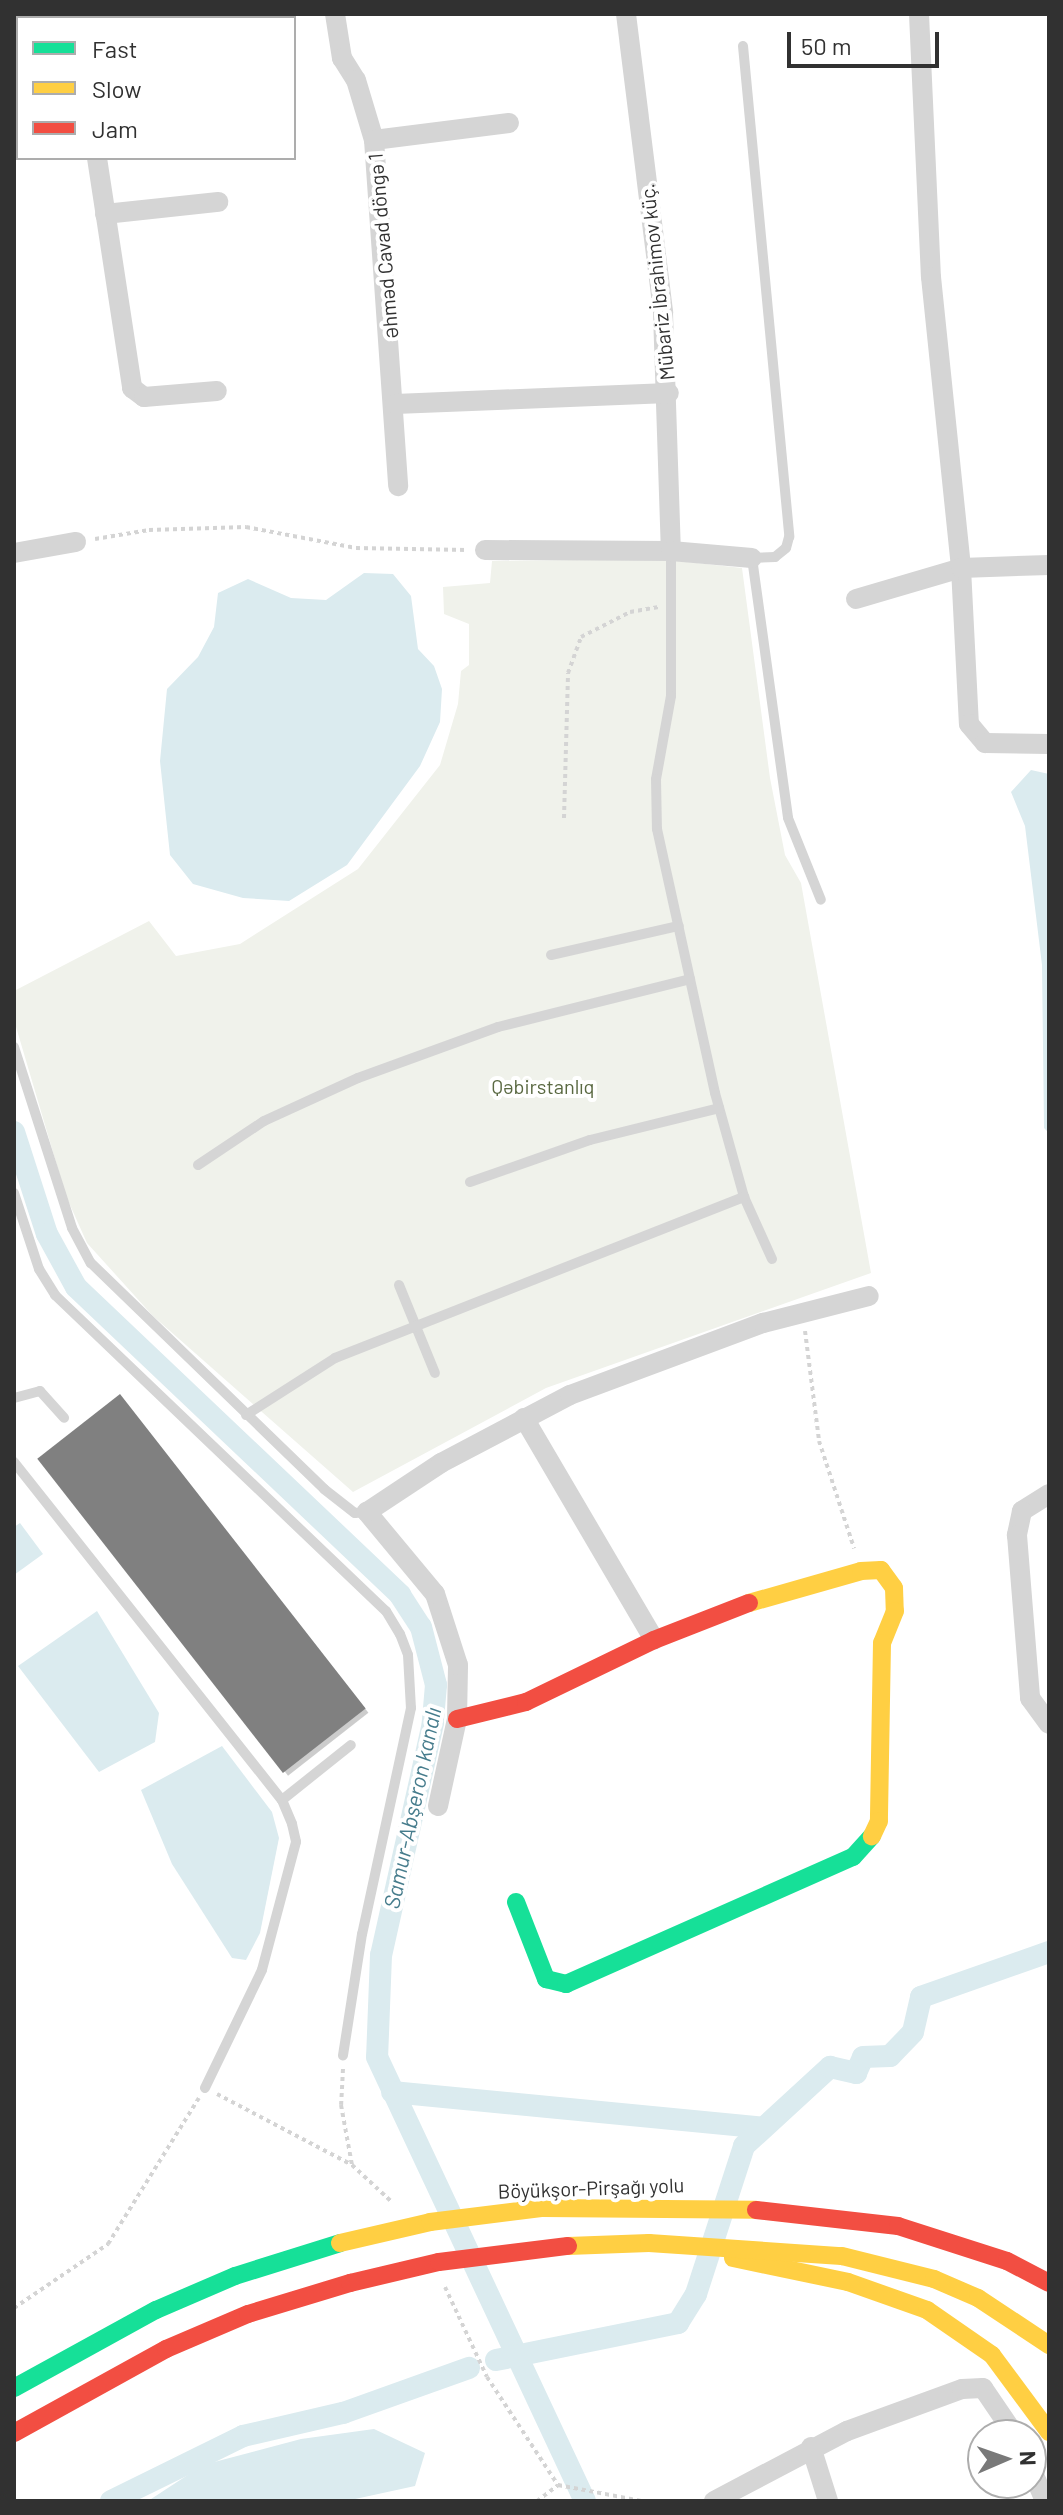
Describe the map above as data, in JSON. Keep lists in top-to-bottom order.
{
  "streets": {
    "main road": ["Böyükşor-Pirşağı yolu"],
    "street": ["Əhməd Cavad döngə 1", "Mübariz İbrahimov küç."]
  },
  "water": ["Samur-Abşeron kanalı"],
  "parks": ["Qəbirstanlıq"],
  "legend": ["Fast", "Slow", "Jam"],
  "scale_bar": "50 m",
  "north": "right"
}
